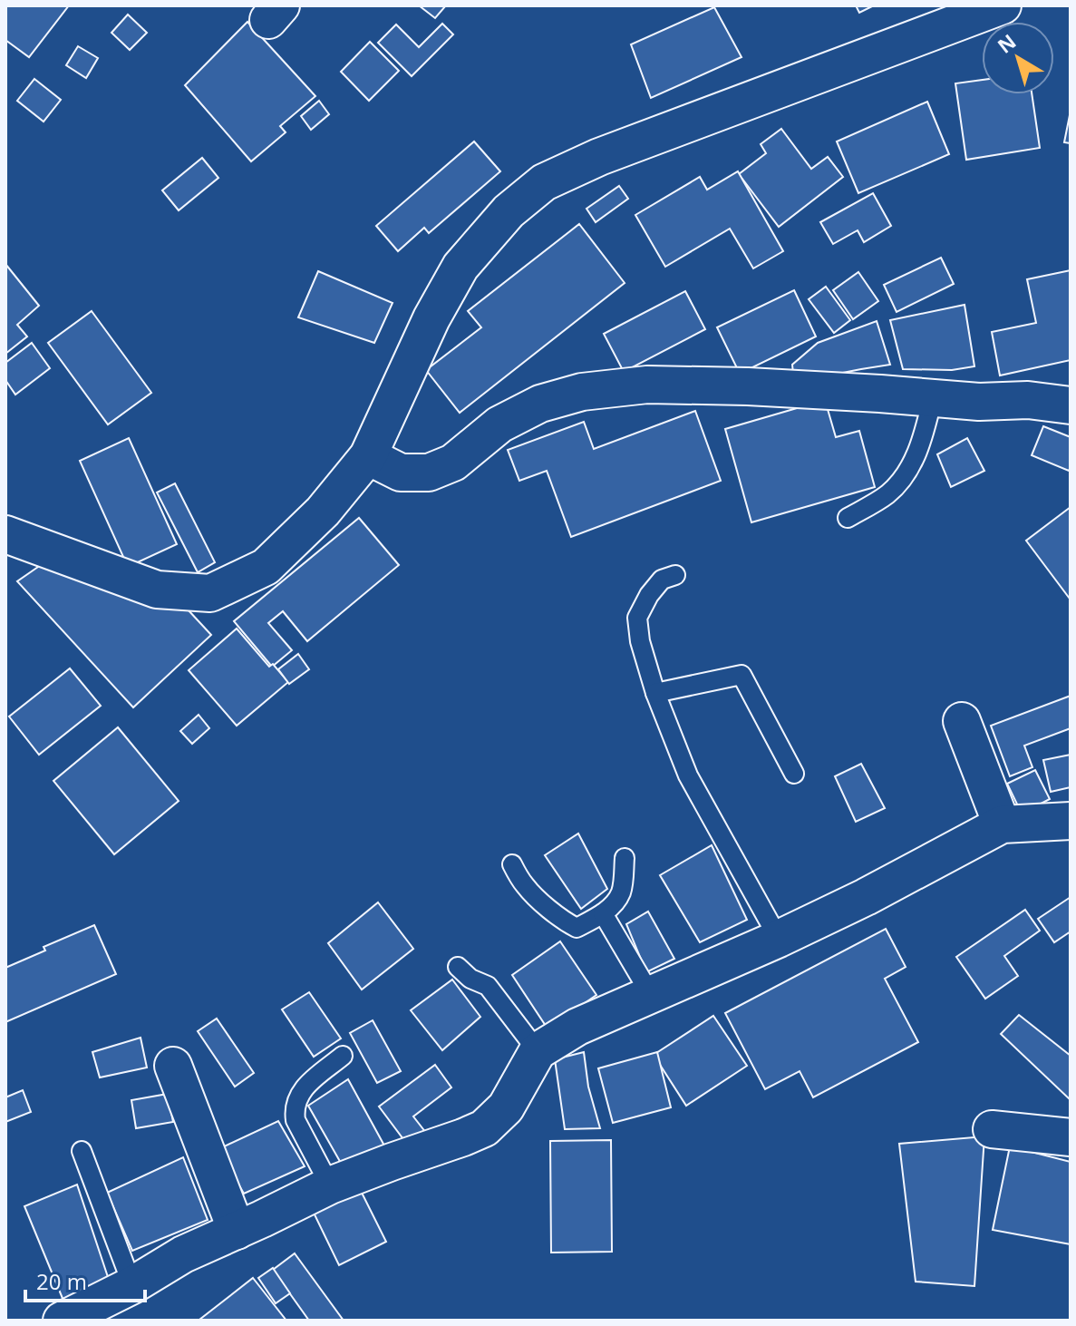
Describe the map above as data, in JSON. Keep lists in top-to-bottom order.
{
  "scale_bar": "20 m",
  "north": "top left"
}
